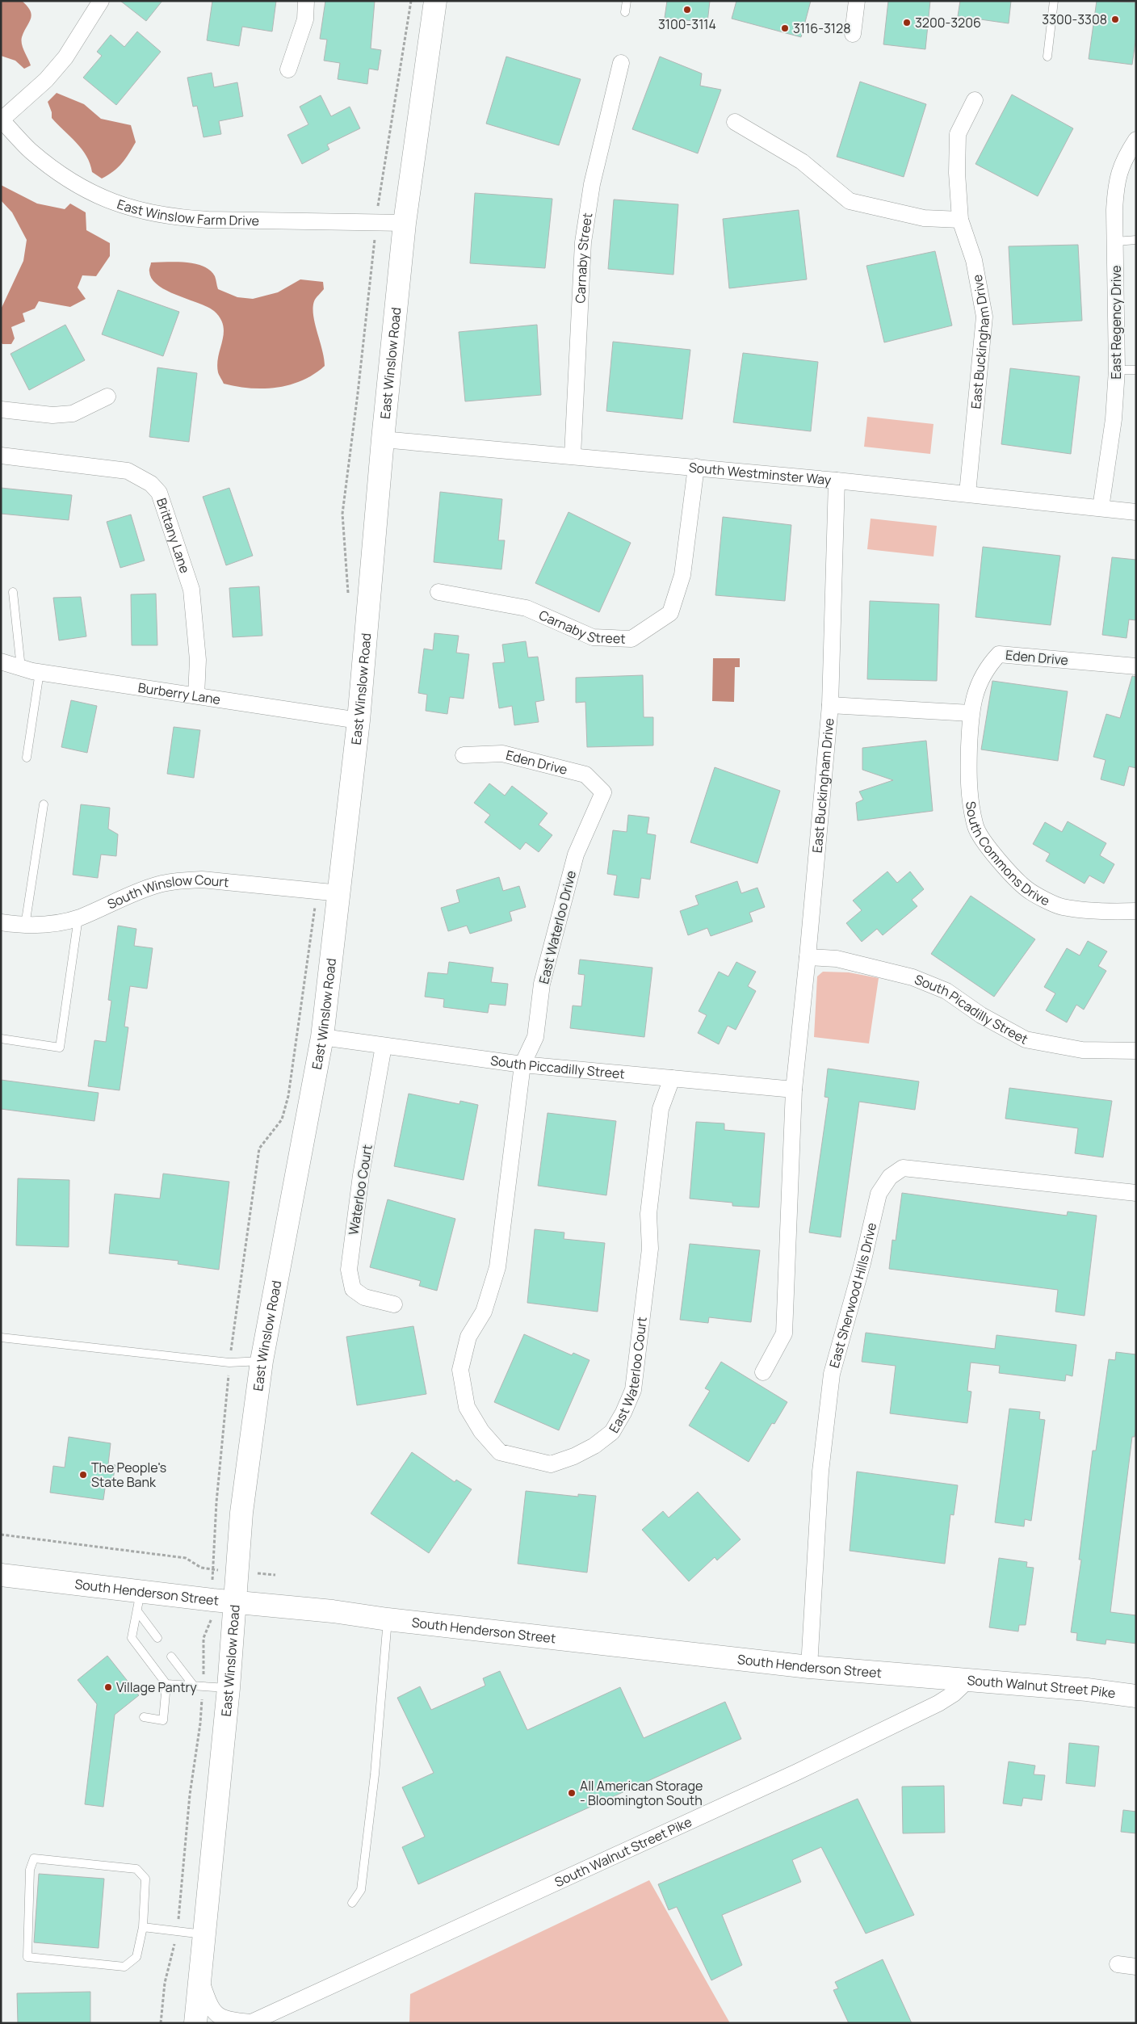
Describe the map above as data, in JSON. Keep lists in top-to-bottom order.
{
  "streets": {
    "main road": ["East Winslow Road", "South Henderson Street", "South Walnut Street Pike"],
    "street": [
      "East Winslow Farm Drive",
      "Carnaby Street",
      "East Regency Drive",
      "East Buckingham Drive",
      "South Westminster Way",
      "Brittany Lane",
      "Eden Drive",
      "Burberry Lane",
      "South Commons Drive",
      "South Winslow Court",
      "East Waterloo Drive",
      "South Picadilly Street",
      "South Piccadilly Street",
      "Waterloo Court",
      "East Sherwood Hills Drive",
      "East Waterloo Court"
    ]
  },
  "crossings": [
    ["East Winslow Farm Drive", "East Winslow Road"],
    ["Carnaby Street", "South Westminster Way"],
    ["East Regency Drive", "South Westminster Way"],
    ["East Buckingham Drive", "South Westminster Way"],
    ["East Buckingham Drive", "South Picadilly Street"],
    ["East Buckingham Drive", "South Piccadilly Street"],
    ["East Winslow Road", "South Westminster Way"],
    ["East Winslow Road", "Burberry Lane"],
    ["East Winslow Road", "South Winslow Court"],
    ["East Winslow Road", "South Piccadilly Street"],
    ["East Winslow Road", "South Henderson Street"],
    ["East Winslow Road", "South Walnut Street Pike"],
    ["Brittany Lane", "Burberry Lane"],
    ["Eden Drive", "South Commons Drive"],
    ["Eden Drive", "East Waterloo Drive"],
    ["East Waterloo Drive", "South Piccadilly Street"],
    ["East Waterloo Drive", "East Waterloo Court"],
    ["South Piccadilly Street", "Waterloo Court"],
    ["South Piccadilly Street", "East Waterloo Court"],
    ["East Sherwood Hills Drive", "South Henderson Street"],
    ["South Henderson Street", "South Walnut Street Pike"]
  ],
  "places": [
    "3100-3114",
    "3300-3308",
    "3200-3206",
    "3116-3128",
    "The People's State Bank",
    "Village Pantry",
    "All American Storage - Bloomington South"
  ]
}
